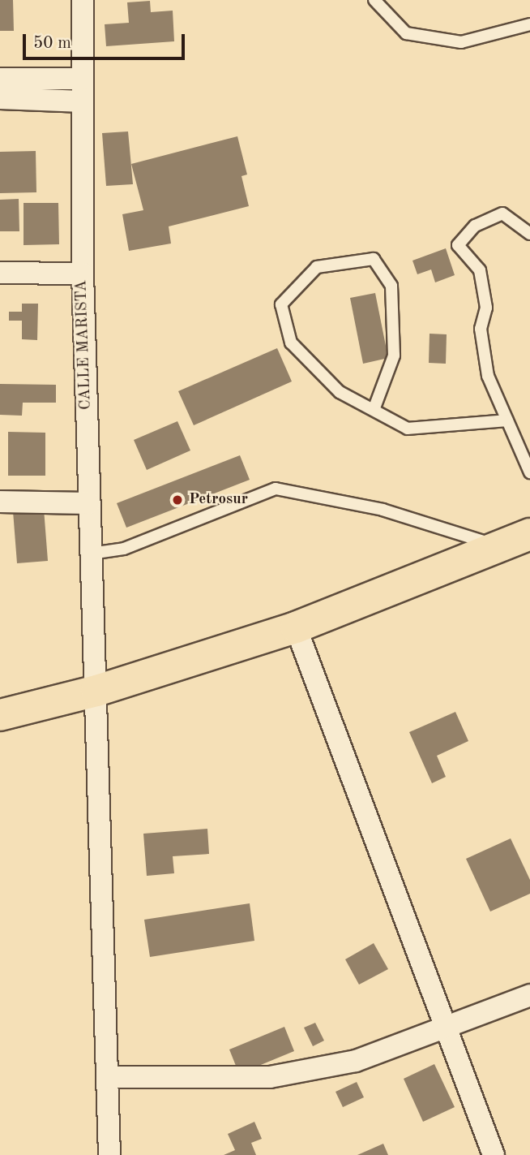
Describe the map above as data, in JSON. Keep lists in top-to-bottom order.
{
  "streets": {
    "street": ["CALLE MARISTA"]
  },
  "places": ["Petrosur"],
  "scale_bar": "50 m"
}
